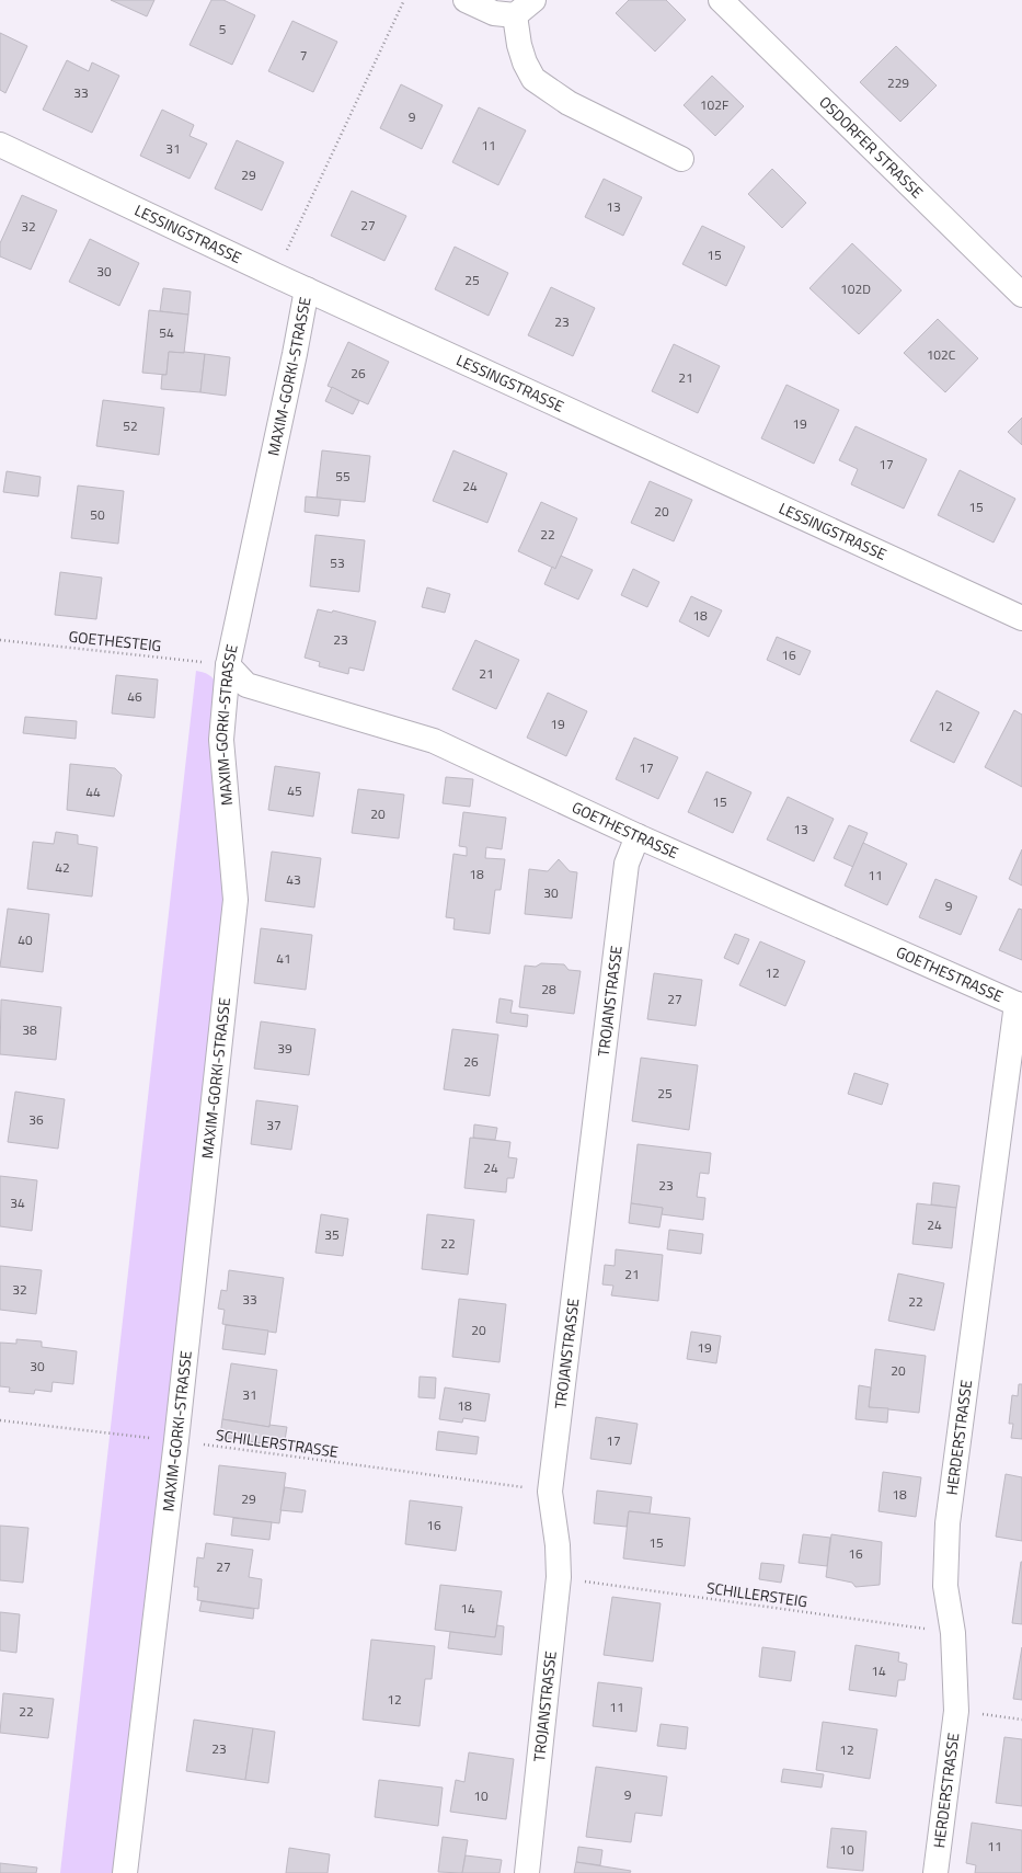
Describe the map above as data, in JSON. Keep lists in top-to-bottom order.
{
  "streets": {
    "street": [
      "OSDORFER STRASSE",
      "LESSINGSTRASSE",
      "MAXIM-GORKI-STRASSE",
      "GOETHESTRASSE",
      "TROJANSTRASSE",
      "HERDERSTRASSE"
    ],
    "path": ["GOETHESTEIG", "SCHILLERSTRASSE", "SCHILLERSTEIG"]
  },
  "crossings": [
    ["LESSINGSTRASSE", "MAXIM-GORKI-STRASSE"],
    ["MAXIM-GORKI-STRASSE", "GOETHESTEIG"],
    ["MAXIM-GORKI-STRASSE", "GOETHESTRASSE"],
    ["MAXIM-GORKI-STRASSE", "SCHILLERSTRASSE"],
    ["GOETHESTEIG", "GOETHESTRASSE"],
    ["GOETHESTRASSE", "TROJANSTRASSE"],
    ["GOETHESTRASSE", "HERDERSTRASSE"],
    ["TROJANSTRASSE", "SCHILLERSTRASSE"],
    ["TROJANSTRASSE", "SCHILLERSTEIG"],
    ["HERDERSTRASSE", "SCHILLERSTEIG"]
  ],
  "house_numbers": [
    "5",
    "7",
    "229",
    "33",
    "102F",
    "9",
    "11",
    "31",
    "29",
    "13",
    "27",
    "32",
    "15",
    "30",
    "25",
    "102D",
    "23",
    "54",
    "102C",
    "26",
    "21",
    "19",
    "52",
    "17",
    "55",
    "24",
    "15",
    "20",
    "50",
    "22",
    "53",
    "18",
    "23",
    "16",
    "21",
    "46",
    "19",
    "12",
    "17",
    "45",
    "44",
    "15",
    "20",
    "13",
    "42",
    "18",
    "11",
    "43",
    "30",
    "9",
    "40",
    "41",
    "12",
    "28",
    "27",
    "38",
    "39",
    "26",
    "25",
    "36",
    "37",
    "24",
    "23",
    "34",
    "24",
    "35",
    "22",
    "21",
    "32",
    "33",
    "22",
    "20",
    "19",
    "30",
    "20",
    "31",
    "18",
    "17",
    "18",
    "29",
    "16",
    "15",
    "16",
    "27",
    "14",
    "14",
    "12",
    "11",
    "22",
    "23",
    "12",
    "9",
    "10",
    "11",
    "10"
  ]
}
